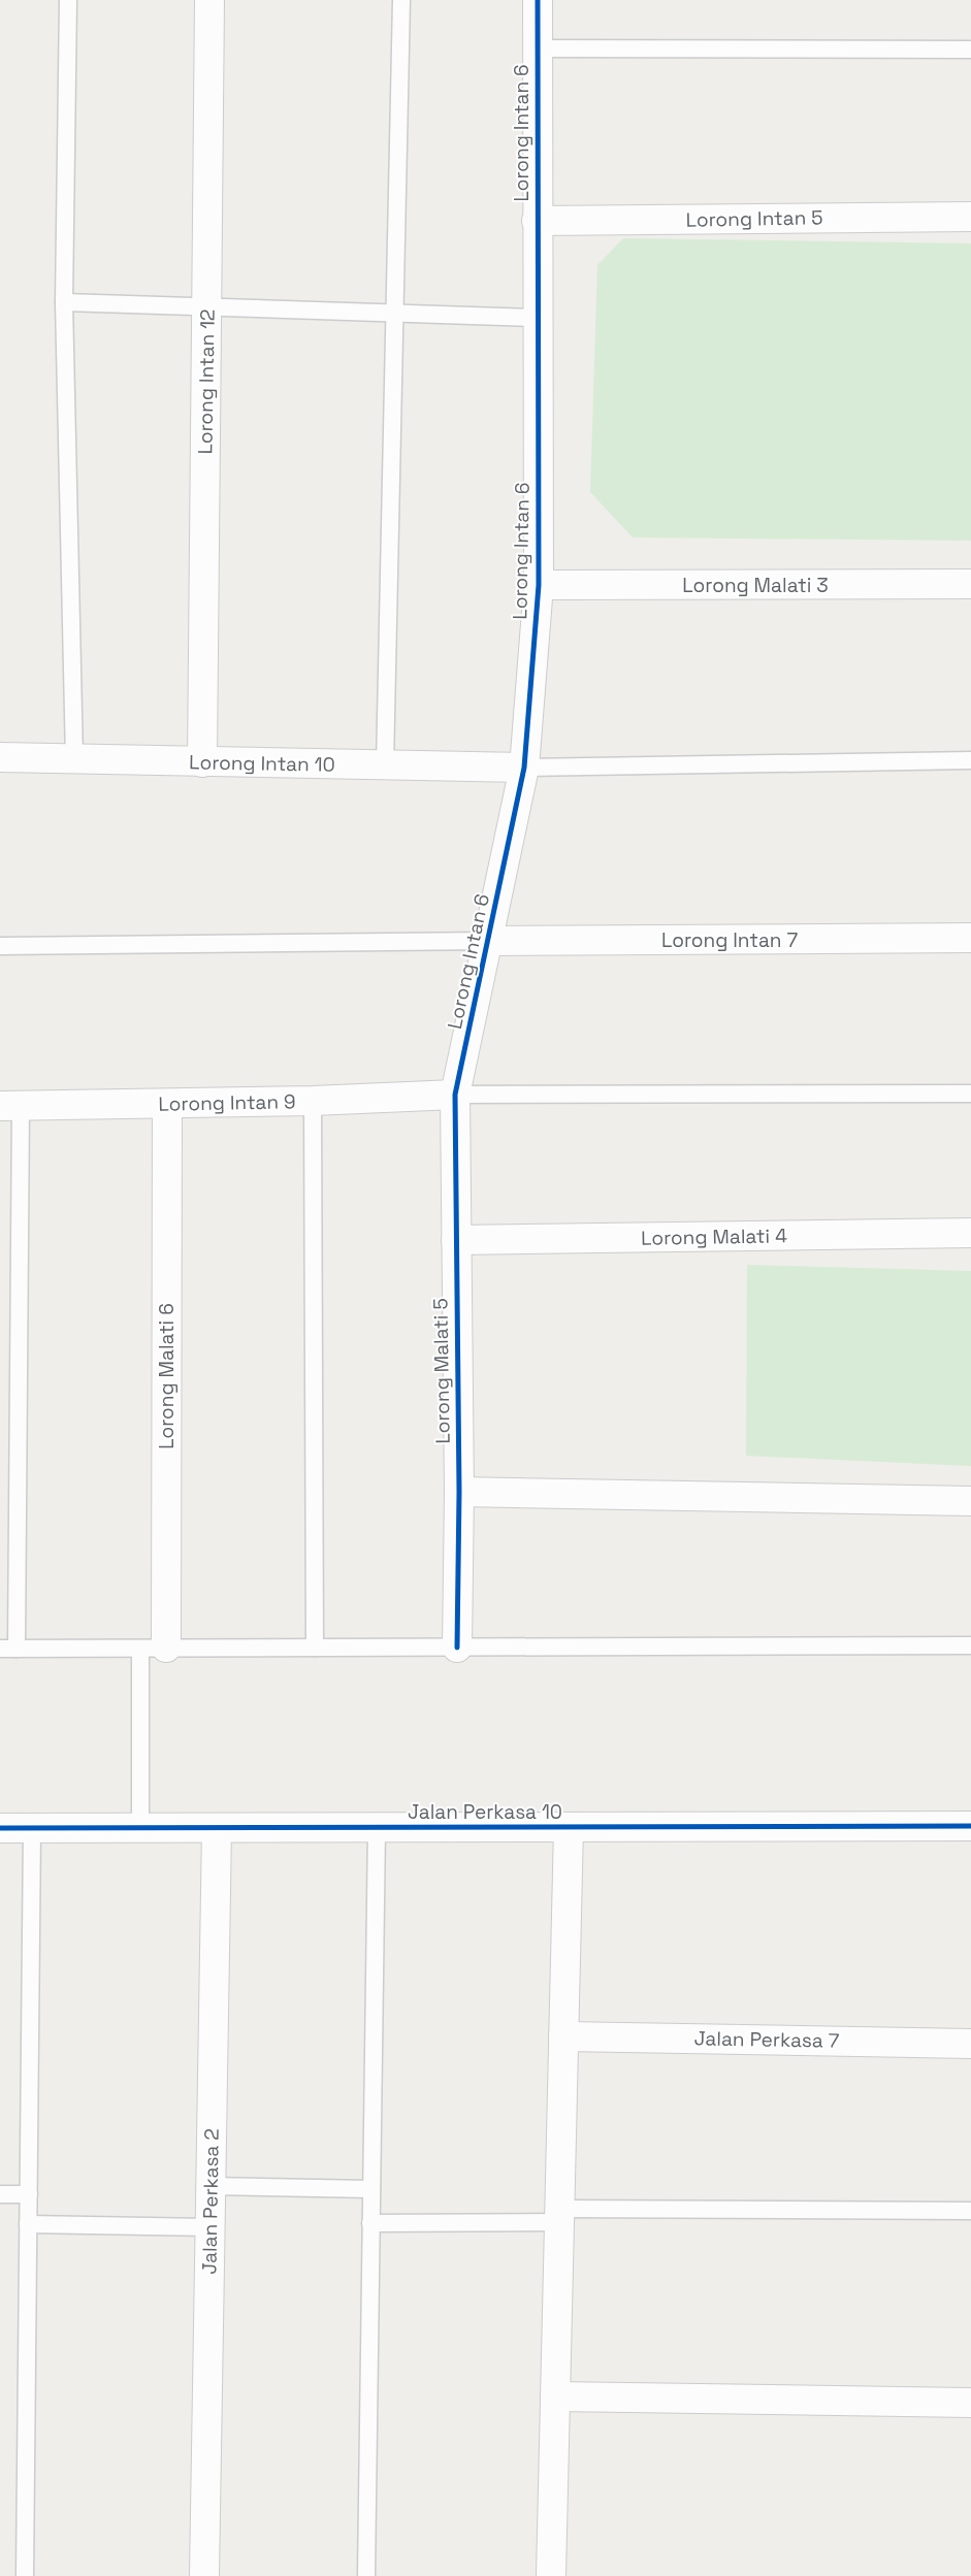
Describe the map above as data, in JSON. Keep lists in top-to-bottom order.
{
  "streets": {
    "street": [
      "Lorong Intan 6",
      "Lorong Intan 5",
      "Lorong Intan 12",
      "Lorong Malati 3",
      "Lorong Intan 10",
      "Lorong Intan 7",
      "Lorong Intan 9",
      "Lorong Malati 4",
      "Lorong Malati 5",
      "Lorong Malati 6",
      "Jalan Perkasa 10",
      "Jalan Perkasa 7",
      "Jalan Perkasa 2"
    ]
  },
  "crossings": [
    ["Lorong Intan 6", "Lorong Intan 5"],
    ["Lorong Intan 6", "Lorong Malati 3"],
    ["Lorong Intan 6", "Lorong Intan 10"],
    ["Lorong Intan 6", "Lorong Intan 7"],
    ["Lorong Intan 6", "Lorong Intan 9"],
    ["Lorong Intan 6", "Lorong Malati 5"],
    ["Lorong Intan 12", "Lorong Intan 10"],
    ["Lorong Intan 9", "Lorong Malati 5"],
    ["Lorong Intan 9", "Lorong Malati 6"],
    ["Lorong Malati 4", "Lorong Malati 5"],
    ["Jalan Perkasa 10", "Jalan Perkasa 2"]
  ]
}
